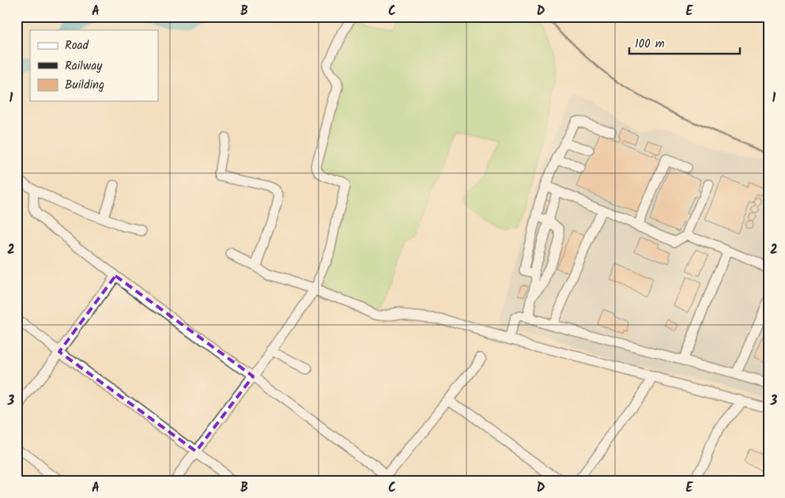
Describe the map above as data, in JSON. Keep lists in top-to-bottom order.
{
  "legend": ["Road", "Railway", "Building"],
  "scale_bar": "100 m",
  "grid": {
    "columns": [
      "A",
      "B",
      "C",
      "D",
      "E"
    ],
    "rows": ["1", "2", "3"]
  }
}
